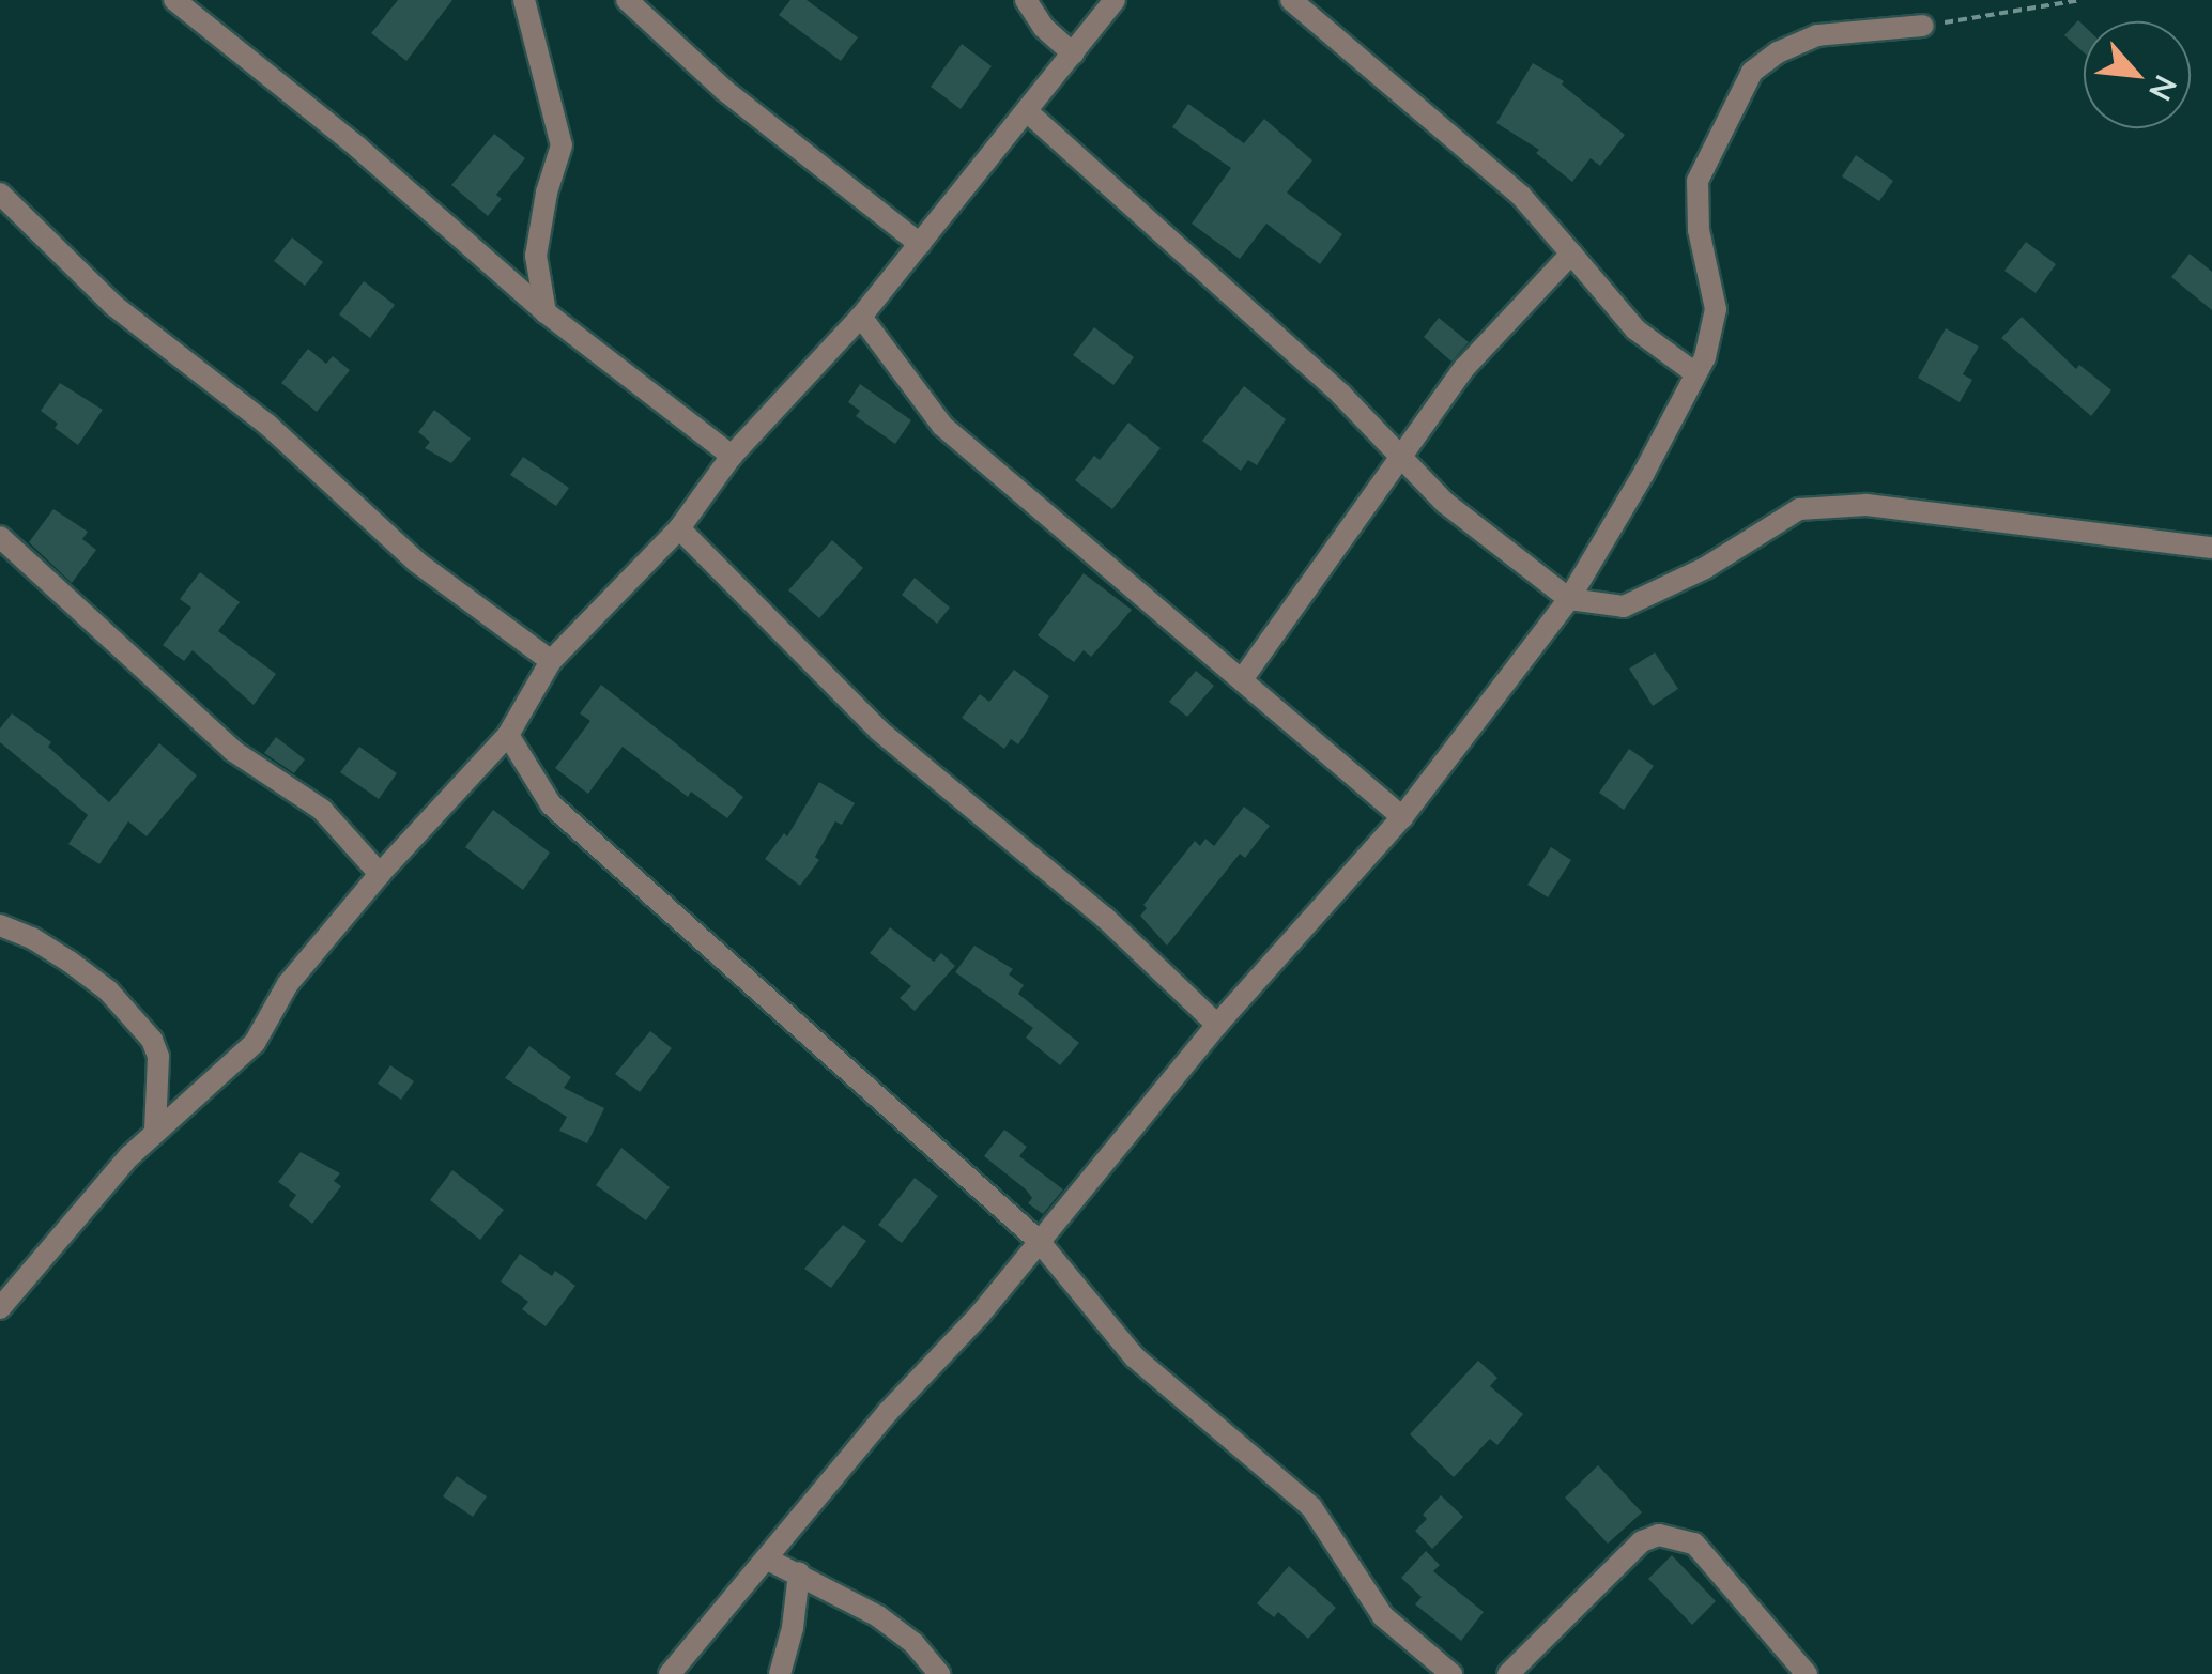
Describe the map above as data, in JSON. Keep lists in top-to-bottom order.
{
  "north": "bottom right"
}
